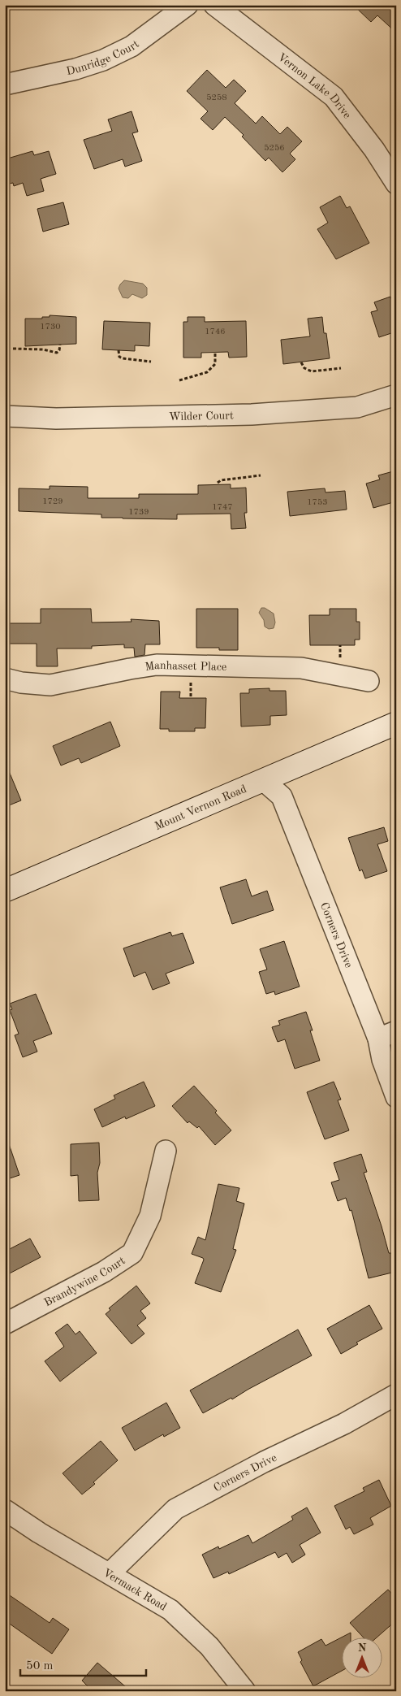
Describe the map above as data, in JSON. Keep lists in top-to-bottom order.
{
  "streets": {
    "main road": ["Mount Vernon Road"],
    "street": [
      "Dunridge Court",
      "Vernon Lake Drive",
      "Wilder Court",
      "Manhasset Place",
      "Corners Drive",
      "Brandywine Court",
      "Vermack Road"
    ]
  },
  "crossings": [
    ["Mount Vernon Road", "Corners Drive"],
    ["Corners Drive", "Vermack Road"]
  ],
  "house_numbers": [
    "5258",
    "5256",
    "1730",
    "1746",
    "1729",
    "1753",
    "1747",
    "1739"
  ],
  "scale_bar": "50 m",
  "north": "top"
}
